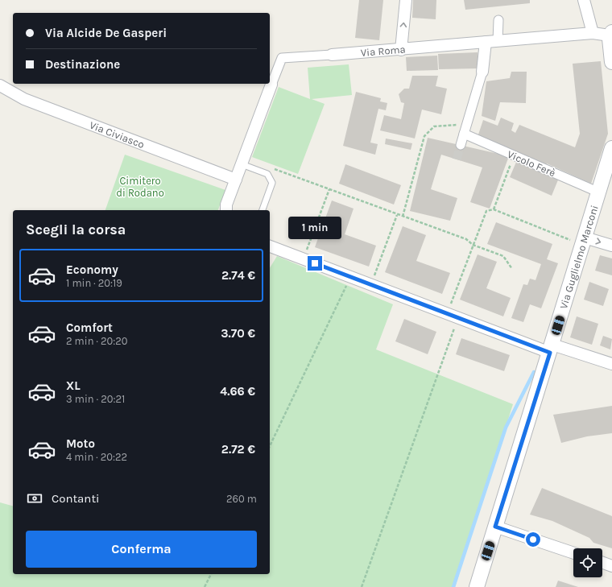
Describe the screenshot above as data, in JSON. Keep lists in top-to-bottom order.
{
  "streets": {
    "street": [
      "Via Roma",
      "Via Civiasco",
      "Vicolo Ferè",
      "Via Guglielmo Marconi"
    ]
  },
  "crossings": [
    ["Via Roma", "Via Civiasco"],
    ["Vicolo Ferè", "Via Guglielmo Marconi"]
  ],
  "parks": ["Cimitero di Rodano"],
  "page": {
    "banner": ["Via Alcide De Gasperi", "Destinazione"],
    "heading": "Scegli la corsa",
    "bubble": "1 min",
    "list": [
      {
        "name": "Economy",
        "note": "1 min · 20:19",
        "value": "2.74 €"
      },
      {
        "name": "Comfort",
        "note": "2 min · 20:20",
        "value": "3.70 €"
      },
      {
        "name": "XL",
        "note": "3 min · 20:21",
        "value": "4.66 €"
      },
      {
        "name": "Moto",
        "note": "4 min · 20:22",
        "value": "2.72 €"
      }
    ],
    "pay": ["Contanti", "260 m"],
    "buttons": "Conferma"
  }
}
